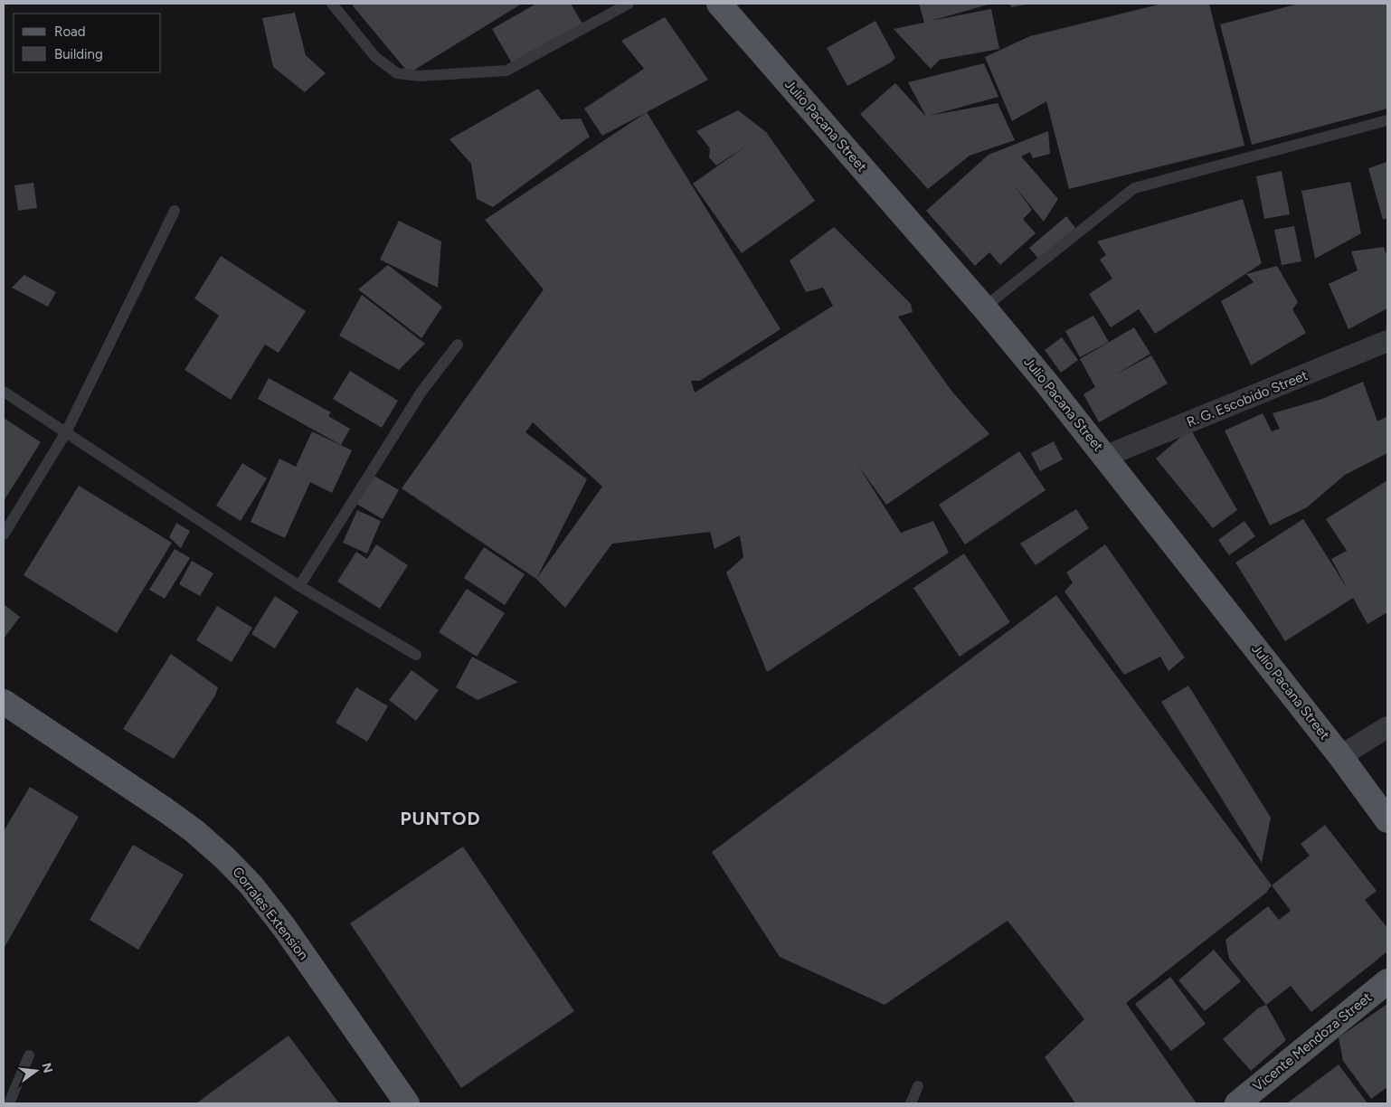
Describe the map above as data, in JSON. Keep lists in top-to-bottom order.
{
  "streets": {
    "main road": ["Julio Pacana Street", "Corrales Extension", "Vicente Mendoza Street"],
    "street": ["R. G. Escobido Street"]
  },
  "crossings": [
    ["Julio Pacana Street", "R. G. Escobido Street"]
  ],
  "districts": ["PUNTOD"],
  "legend": ["Road", "Building"],
  "north": "right"
}
